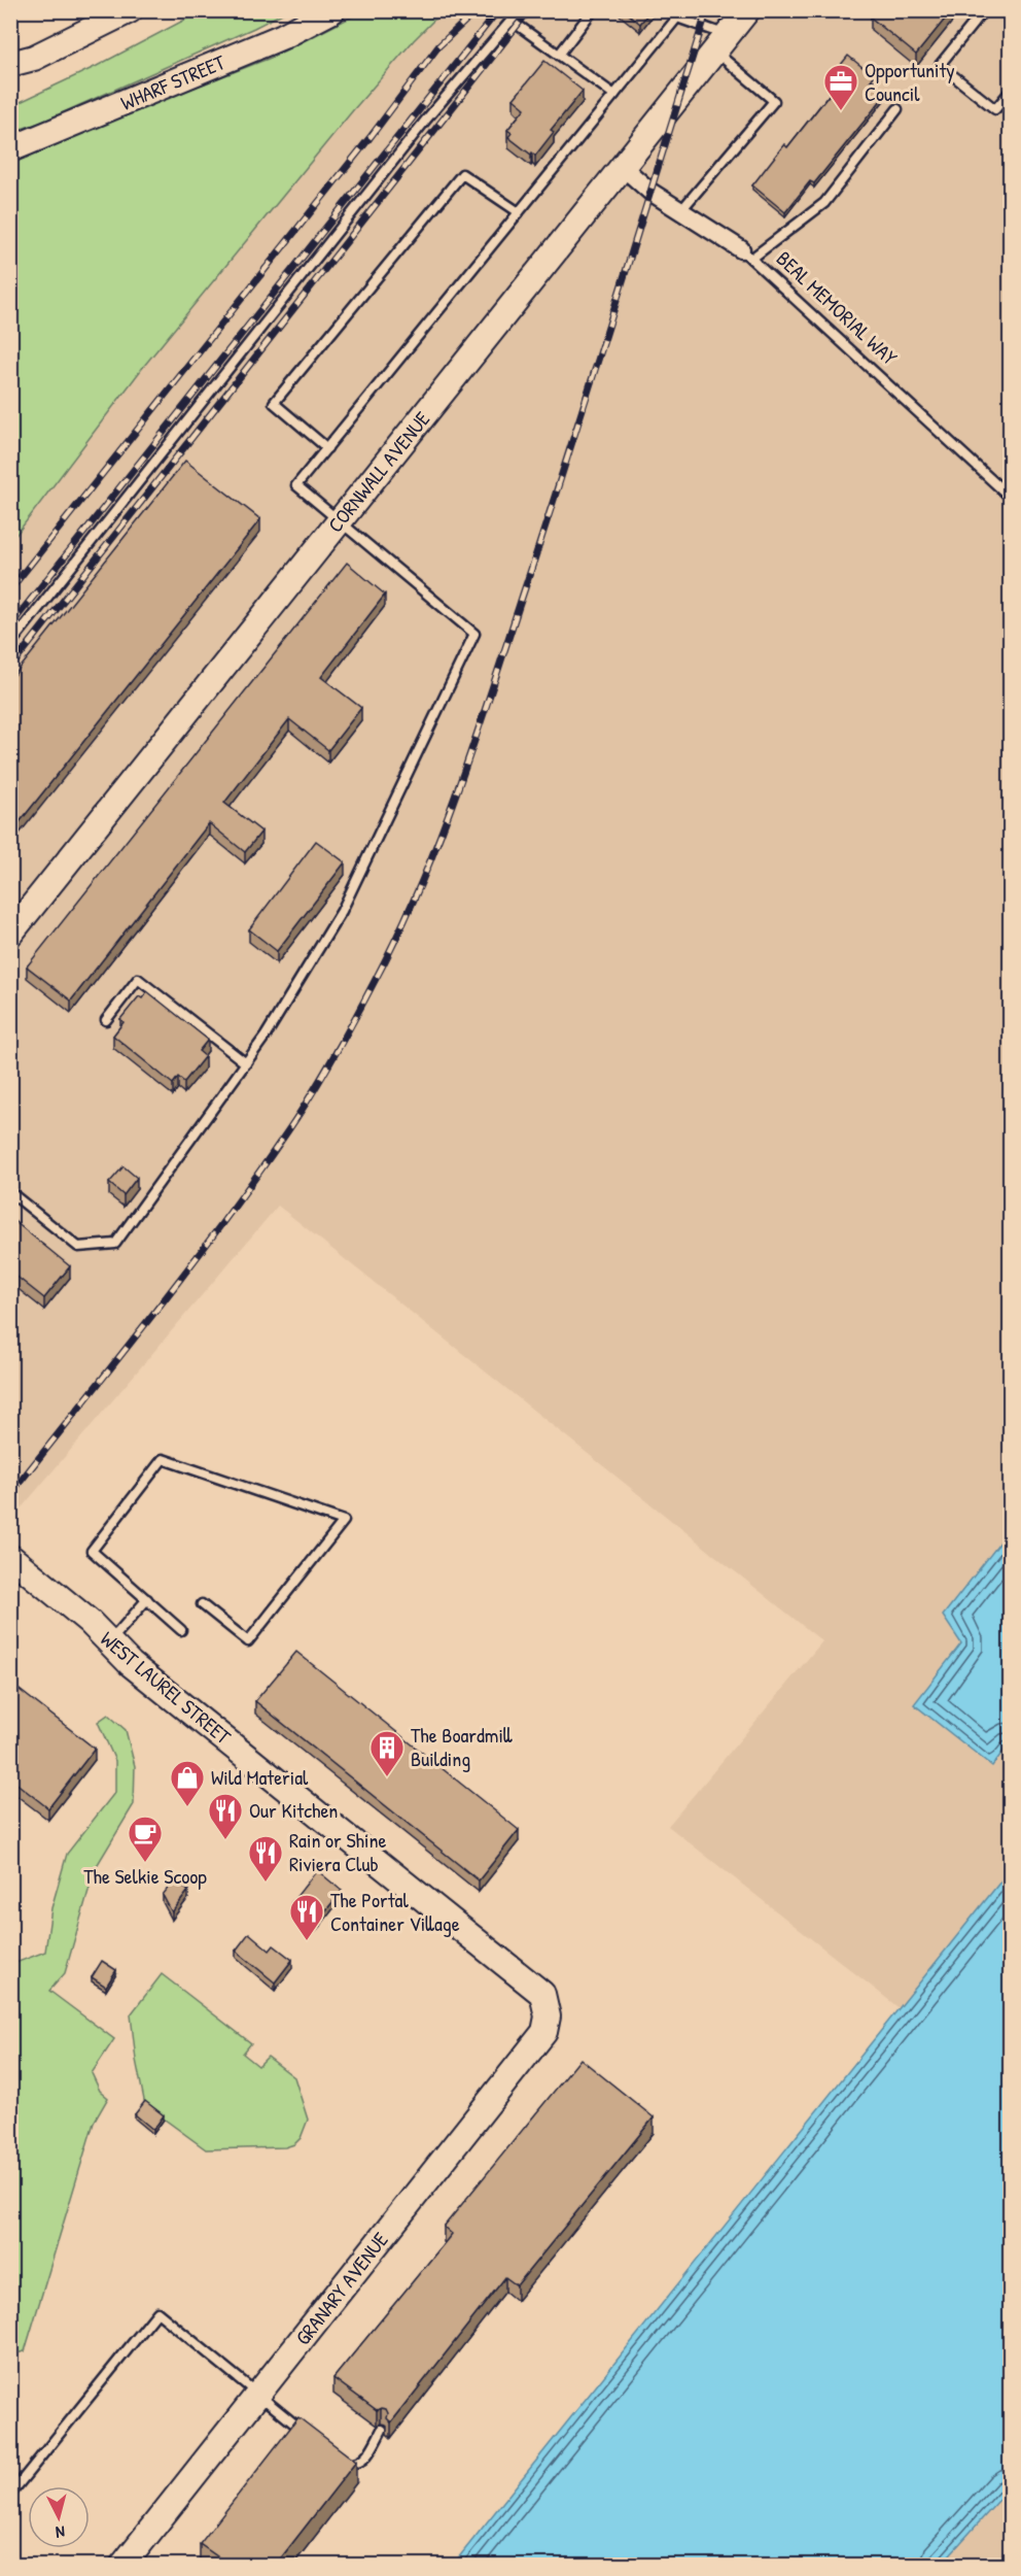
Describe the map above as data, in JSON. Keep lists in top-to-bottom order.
{
  "streets": {
    "street": [
      "WHARF STREET",
      "BEAL MEMORIAL WAY",
      "CORNWALL AVENUE",
      "WEST LAUREL STREET",
      "GRANARY AVENUE"
    ]
  },
  "crossings": [
    ["BEAL MEMORIAL WAY", "CORNWALL AVENUE"],
    ["WEST LAUREL STREET", "GRANARY AVENUE"]
  ],
  "places": {
    "office": ["Opportunity Council"],
    "building": ["The Boardmill Building"],
    "shop": ["Wild Material"],
    "restaurant": ["Our Kitchen", "Rain or Shine Riviera Club", "The Portal Container Village"],
    "cafe": ["The Selkie Scoop"]
  },
  "north": "bottom"
}
